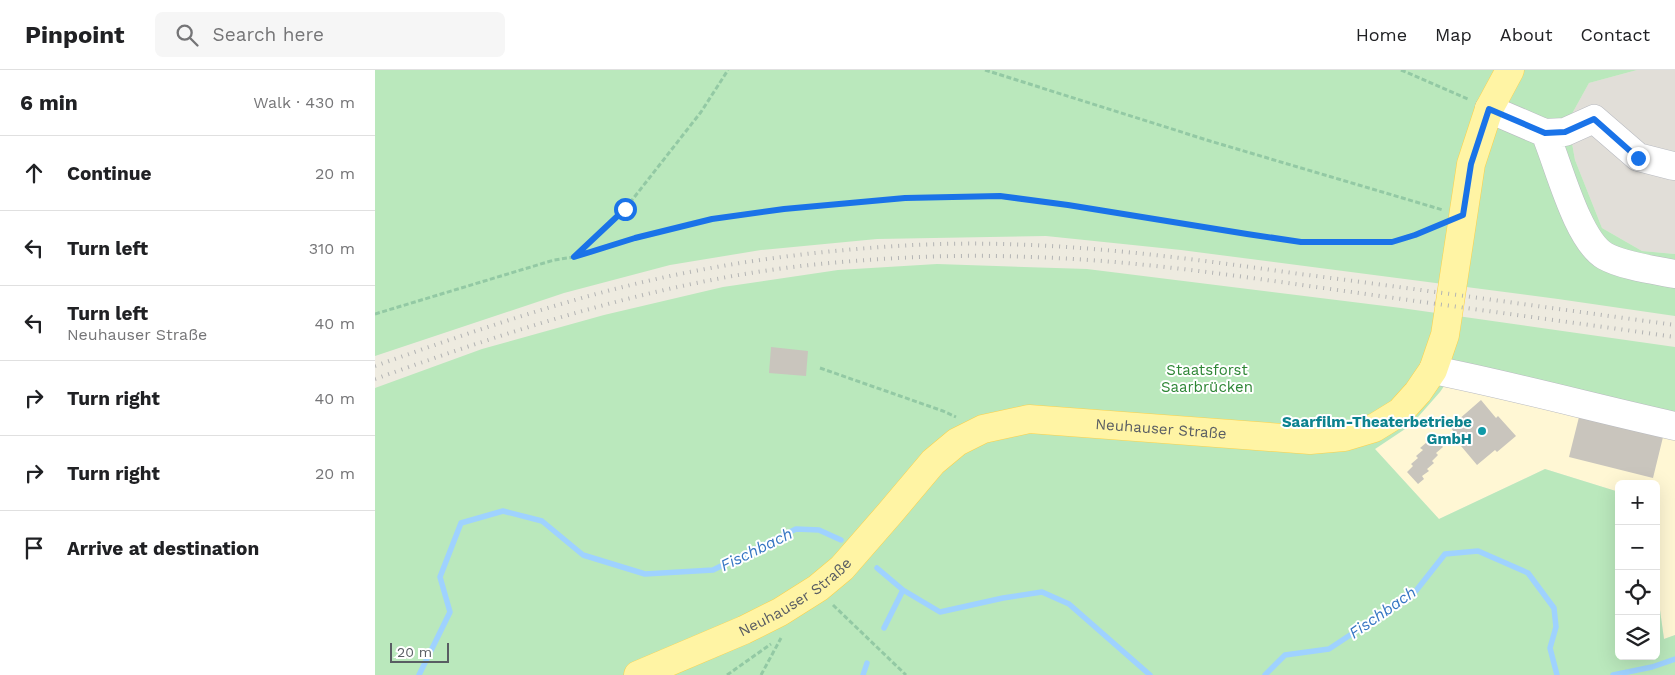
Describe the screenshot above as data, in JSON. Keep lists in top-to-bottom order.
{
  "streets": {
    "main road": ["Neuhauser Straße"]
  },
  "water": ["Fischbach"],
  "parks": ["Staatsforst Saarbrücken"],
  "places": ["Saarfilm-Theaterbetriebe GmbH"],
  "scale_bar": "20 m",
  "page": {
    "header": "Pinpoint",
    "search": "Search here",
    "nav": [
      "Home",
      "Map",
      "About",
      "Contact"
    ],
    "heading": ["6 min", "Walk · 430 m"],
    "list": [
      ["Continue", "20 m"],
      ["Turn left", "310 m"],
      ["Turn left", "Neuhauser Straße", "40 m"],
      ["Turn right", "40 m"],
      ["Turn right", "20 m"],
      "Arrive at destination"
    ],
    "map_buttons": ["+", "−"],
    "scale": "20 m"
  }
}
